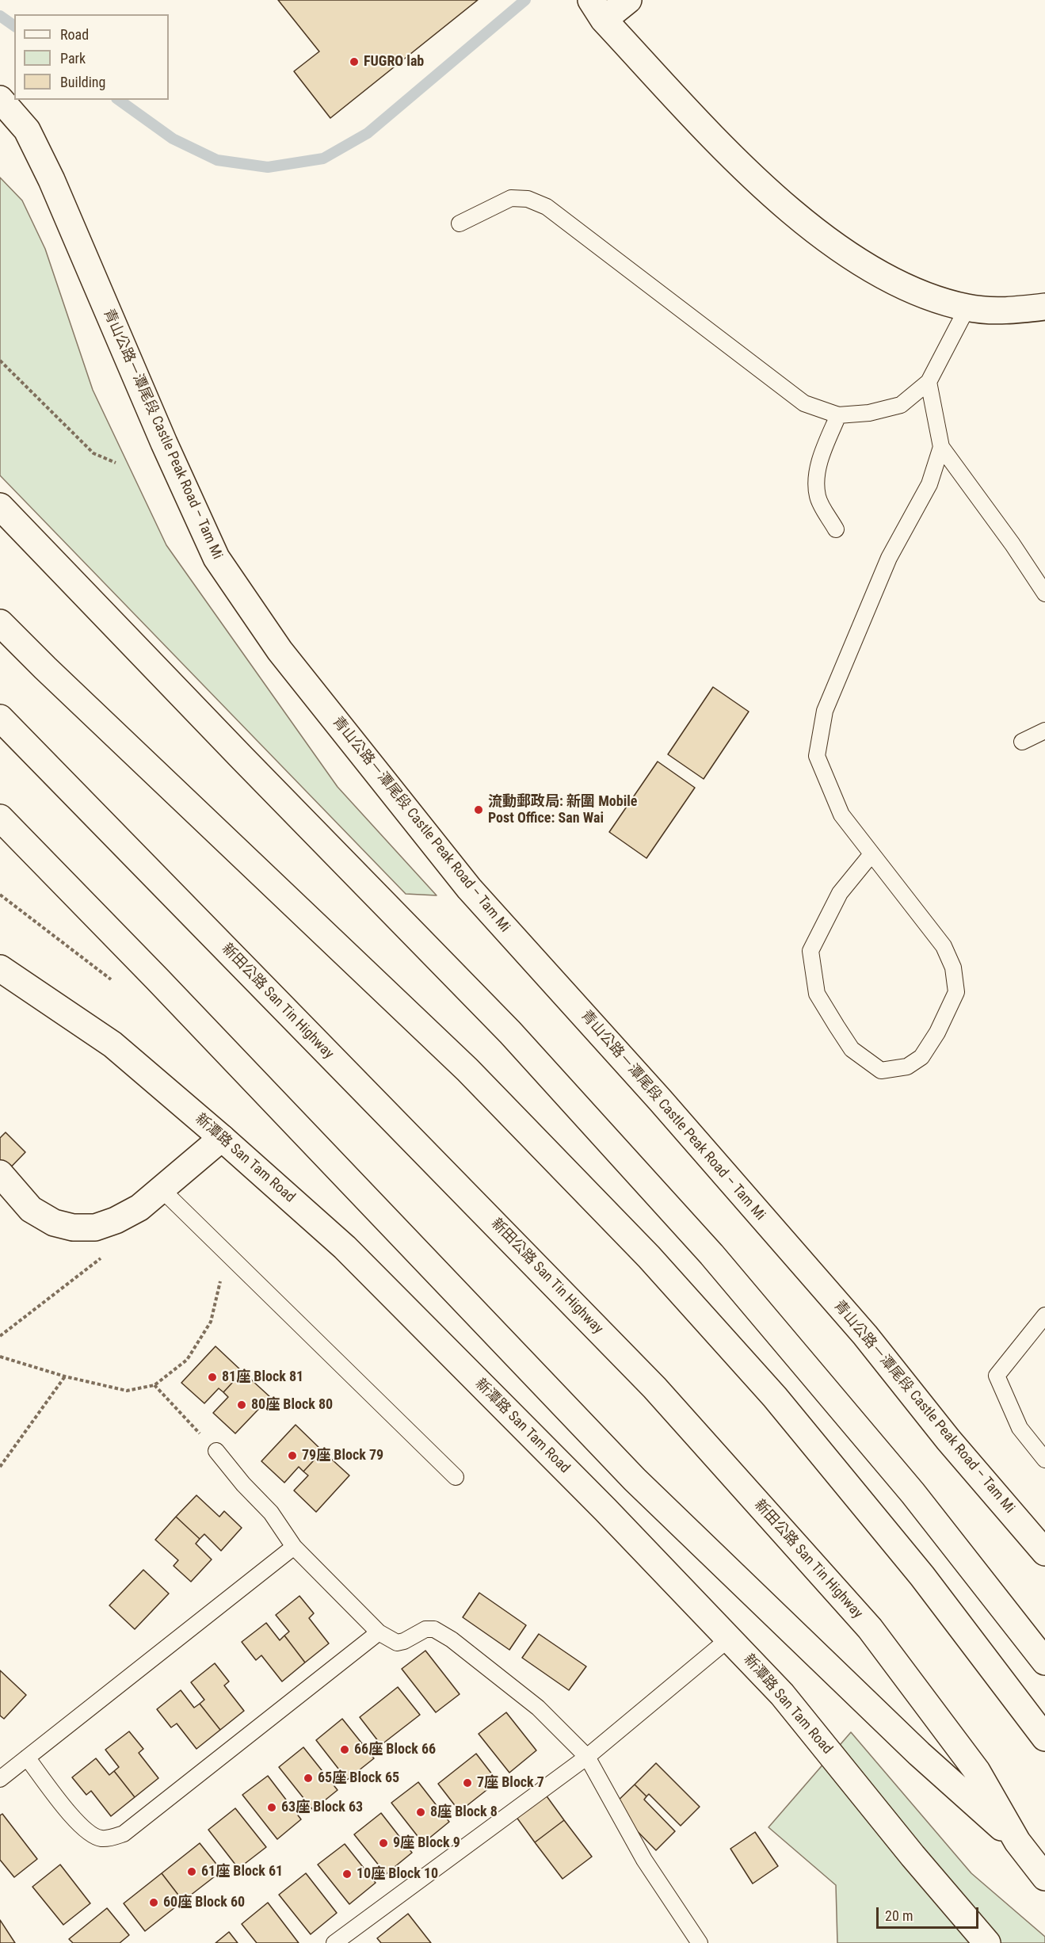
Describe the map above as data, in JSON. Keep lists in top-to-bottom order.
{
  "streets": {
    "main road": ["青山公路－潭尾段 Castle Peak Road – Tam Mi", "新田公路 San Tin Highway", "新潭路 San Tam Road"]
  },
  "places": [
    "FUGRO lab",
    "流動郵政局: 新圍 Mobile Post Office: San Wai",
    "81座 Block 81",
    "80座 Block 80",
    "79座 Block 79",
    "66座 Block 66",
    "65座 Block 65",
    "7座 Block 7",
    "63座 Block 63",
    "8座 Block 8",
    "9座 Block 9",
    "61座 Block 61",
    "10座 Block 10",
    "60座 Block 60"
  ],
  "legend": ["Road", "Park", "Building"],
  "scale_bar": "20 m"
}
